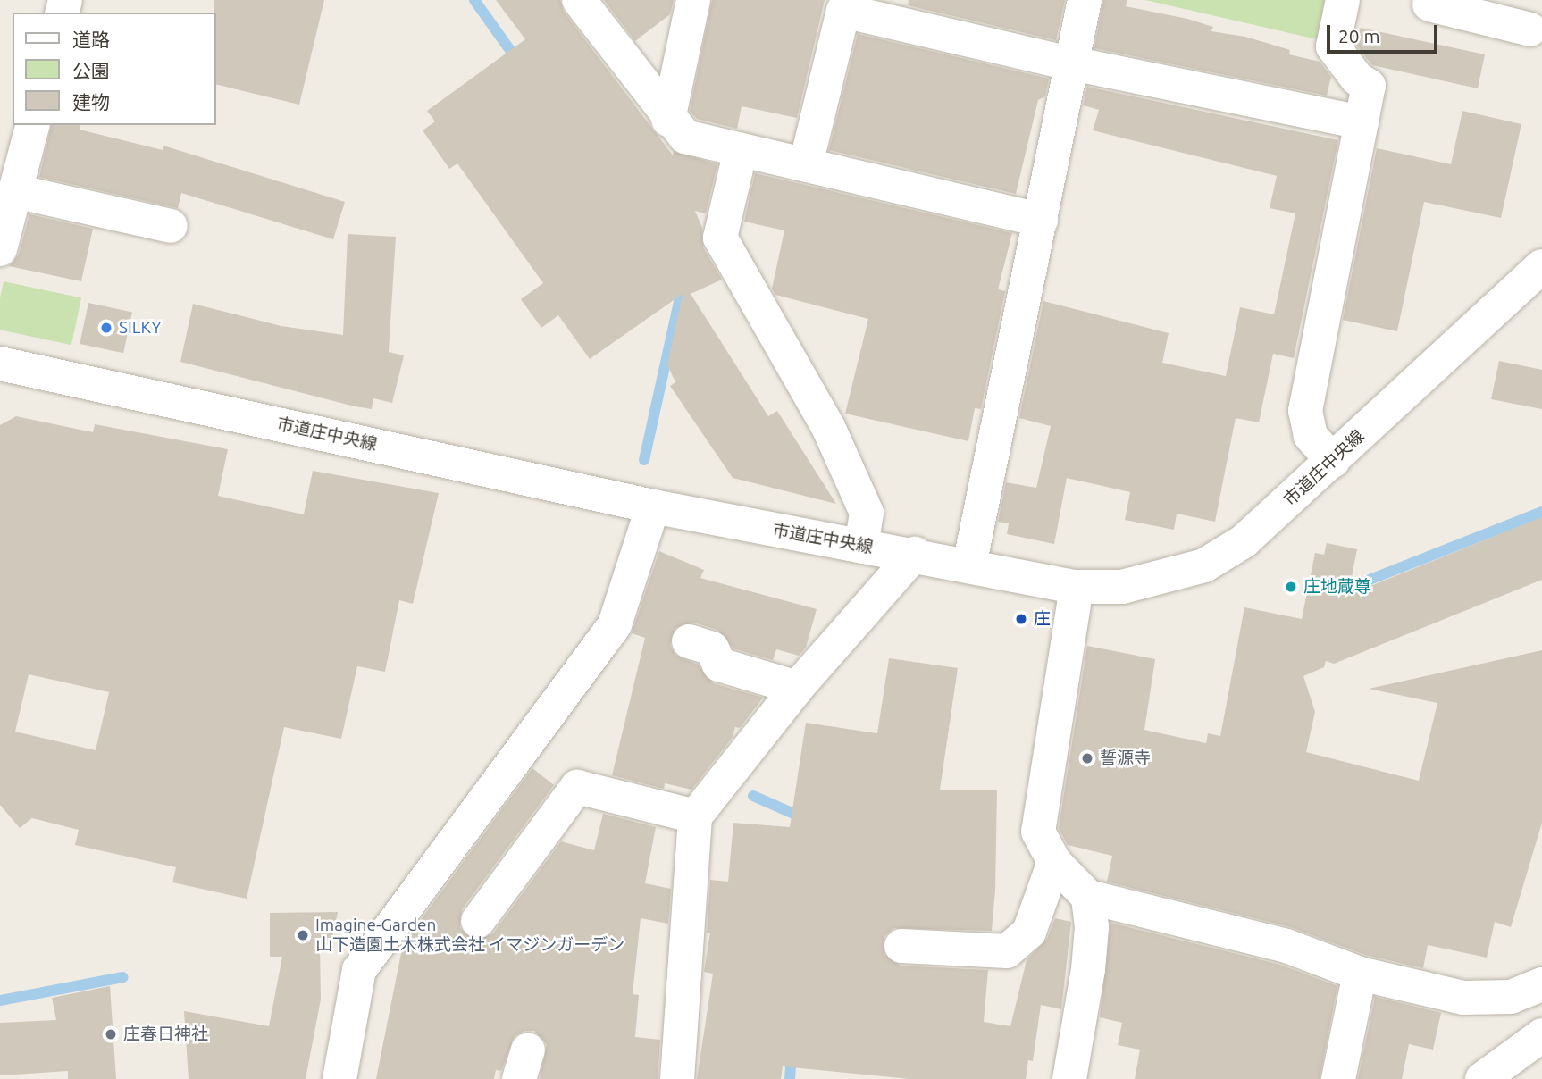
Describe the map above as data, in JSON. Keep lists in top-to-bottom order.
{
  "streets": {
    "street": ["市道庄中央線"]
  },
  "places": [
    "SILKY",
    "庄地蔵尊",
    "庄",
    "誓源寺",
    "Imagine-Garden 山下造園土木株式会社 イマジンガーデン",
    "庄春日神社"
  ],
  "legend": ["道路", "公園", "建物"],
  "scale_bar": "20 m"
}
